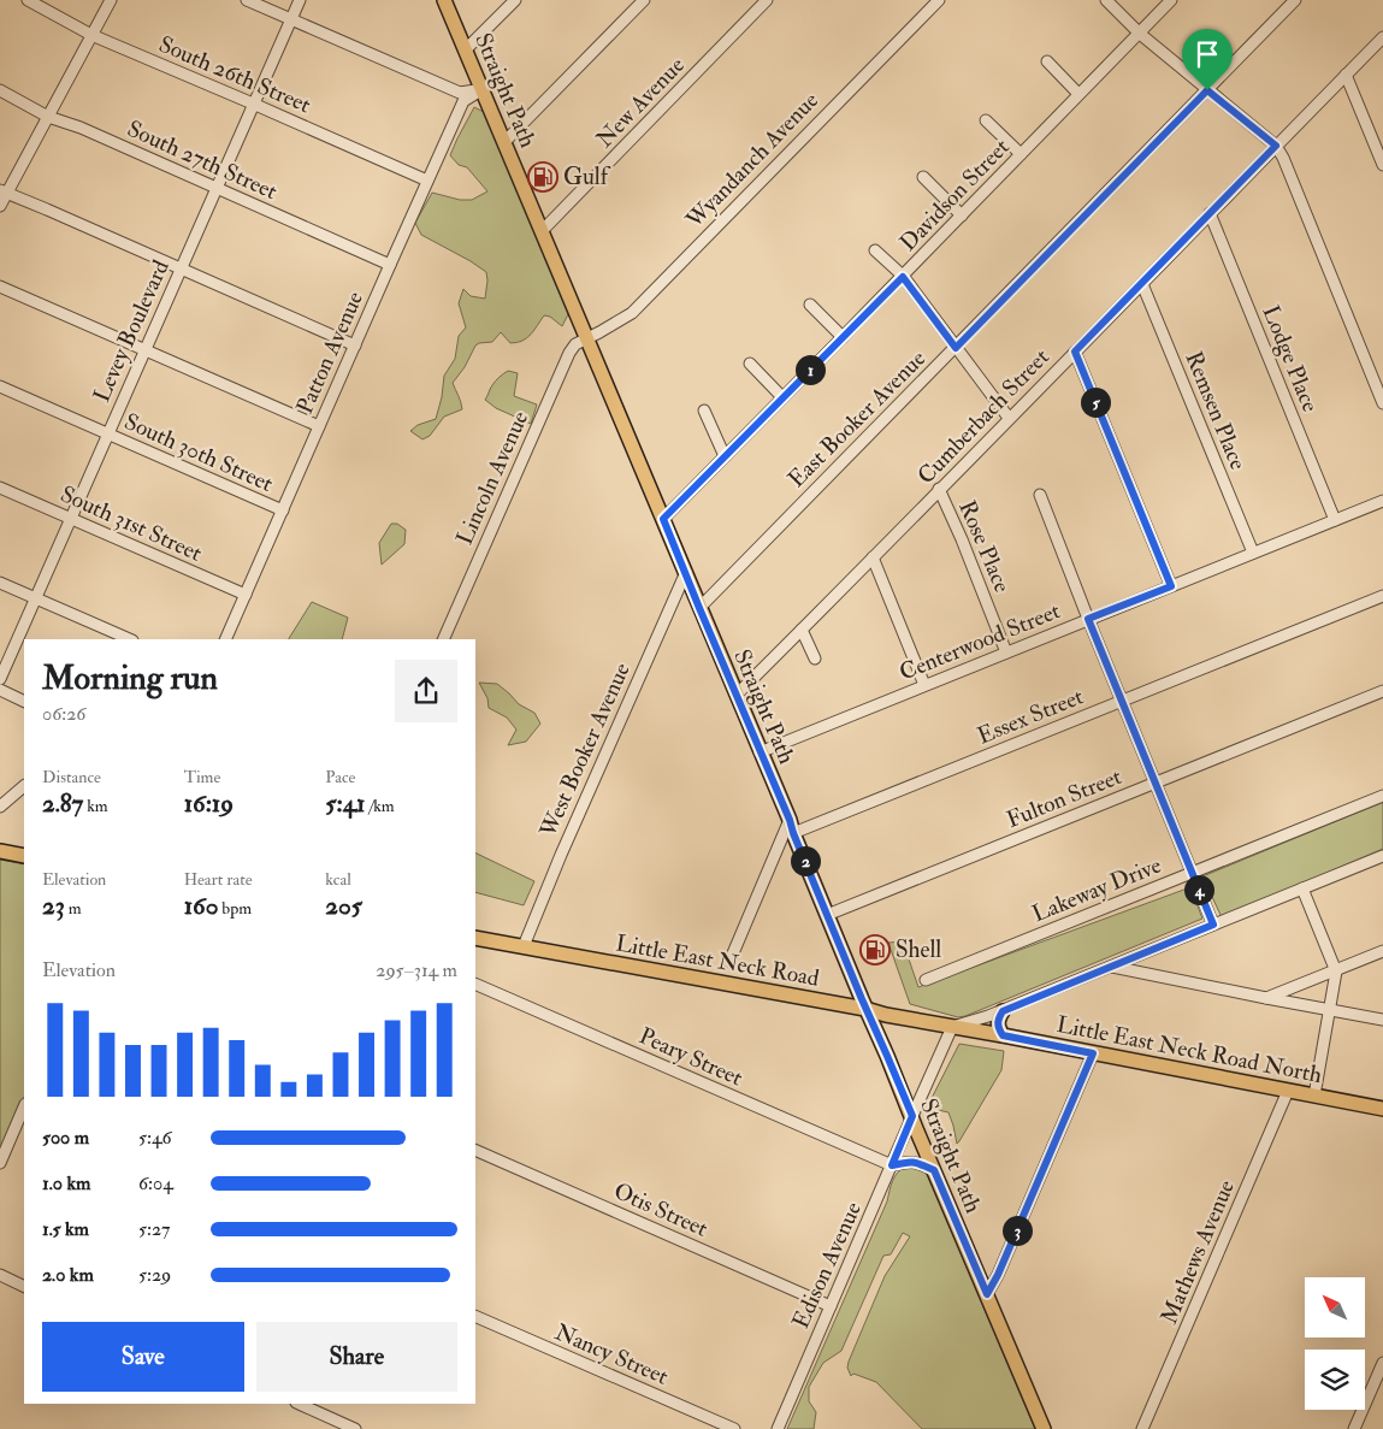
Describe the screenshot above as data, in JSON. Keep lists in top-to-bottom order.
{
  "streets": {
    "main road": ["Straight Path", "Little East Neck Road", "Little East Neck Road North"],
    "street": [
      "South 26th Street",
      "New Avenue",
      "South 27th Street",
      "Wyandanch Avenue",
      "Davidson Street",
      "Levey Boulevard",
      "Patton Avenue",
      "Lodge Place",
      "Remsen Place",
      "Cumberbach Street",
      "East Booker Avenue",
      "South 30th Street",
      "Lincoln Avenue",
      "South 31st Street",
      "Rose Place",
      "Centerwood Street",
      "Essex Street",
      "West Booker Avenue",
      "Fulton Street",
      "Lakeway Drive",
      "Peary Street",
      "Otis Street",
      "Mathews Avenue",
      "Edison Avenue",
      "Nancy Street"
    ]
  },
  "crossings": [
    ["South 26th Street", "Levey Boulevard"],
    ["South 26th Street", "Patton Avenue"],
    ["Straight Path", "New Avenue"],
    ["Straight Path", "Wyandanch Avenue"],
    ["Straight Path", "Davidson Street"],
    ["Straight Path", "Patton Avenue"],
    ["Straight Path", "Cumberbach Street"],
    ["Straight Path", "East Booker Avenue"],
    ["Straight Path", "Lincoln Avenue"],
    ["Straight Path", "Centerwood Street"],
    ["Straight Path", "Essex Street"],
    ["Straight Path", "West Booker Avenue"],
    ["Straight Path", "Fulton Street"],
    ["Straight Path", "Little East Neck Road"],
    ["Straight Path", "Edison Avenue"],
    ["South 27th Street", "Levey Boulevard"],
    ["South 27th Street", "Patton Avenue"],
    ["Wyandanch Avenue", "Lincoln Avenue"],
    ["Levey Boulevard", "South 30th Street"],
    ["Levey Boulevard", "South 31st Street"],
    ["Patton Avenue", "South 30th Street"],
    ["Patton Avenue", "South 31st Street"],
    ["Lodge Place", "Cumberbach Street"],
    ["Lodge Place", "Centerwood Street"],
    ["Remsen Place", "Cumberbach Street"],
    ["Remsen Place", "Centerwood Street"],
    ["Cumberbach Street", "Rose Place"],
    ["Rose Place", "Centerwood Street"],
    ["West Booker Avenue", "Little East Neck Road"],
    ["Little East Neck Road", "Little East Neck Road North"],
    ["Little East Neck Road", "Edison Avenue"],
    ["Little East Neck Road North", "Mathews Avenue"],
    ["Little East Neck Road North", "Edison Avenue"],
    ["Peary Street", "Edison Avenue"],
    ["Otis Street", "Edison Avenue"]
  ],
  "places": {
    "fuel station": ["Gulf", "Shell"]
  },
  "north": "top left",
  "page": {
    "pins": [
      "1",
      "5",
      "2",
      "4",
      "3"
    ],
    "heading": ["Morning run", "06:26"],
    "stats": [
      ["Distance", "2.87 km"],
      ["Time", "16:19"],
      ["Pace", "5:41 /km"],
      ["Elevation", "23 m"],
      ["Heart rate", "160 bpm"],
      ["kcal", "205"]
    ],
    "chart": ["Elevation", "295–314 m"],
    "list": [
      {
        "name": "500 m",
        "note": "5:46"
      },
      {
        "name": "1.0 km",
        "note": "6:04"
      },
      {
        "name": "1.5 km",
        "note": "5:27"
      },
      {
        "name": "2.0 km",
        "note": "5:29"
      }
    ],
    "buttons": ["Save", "Share"]
  }
}
